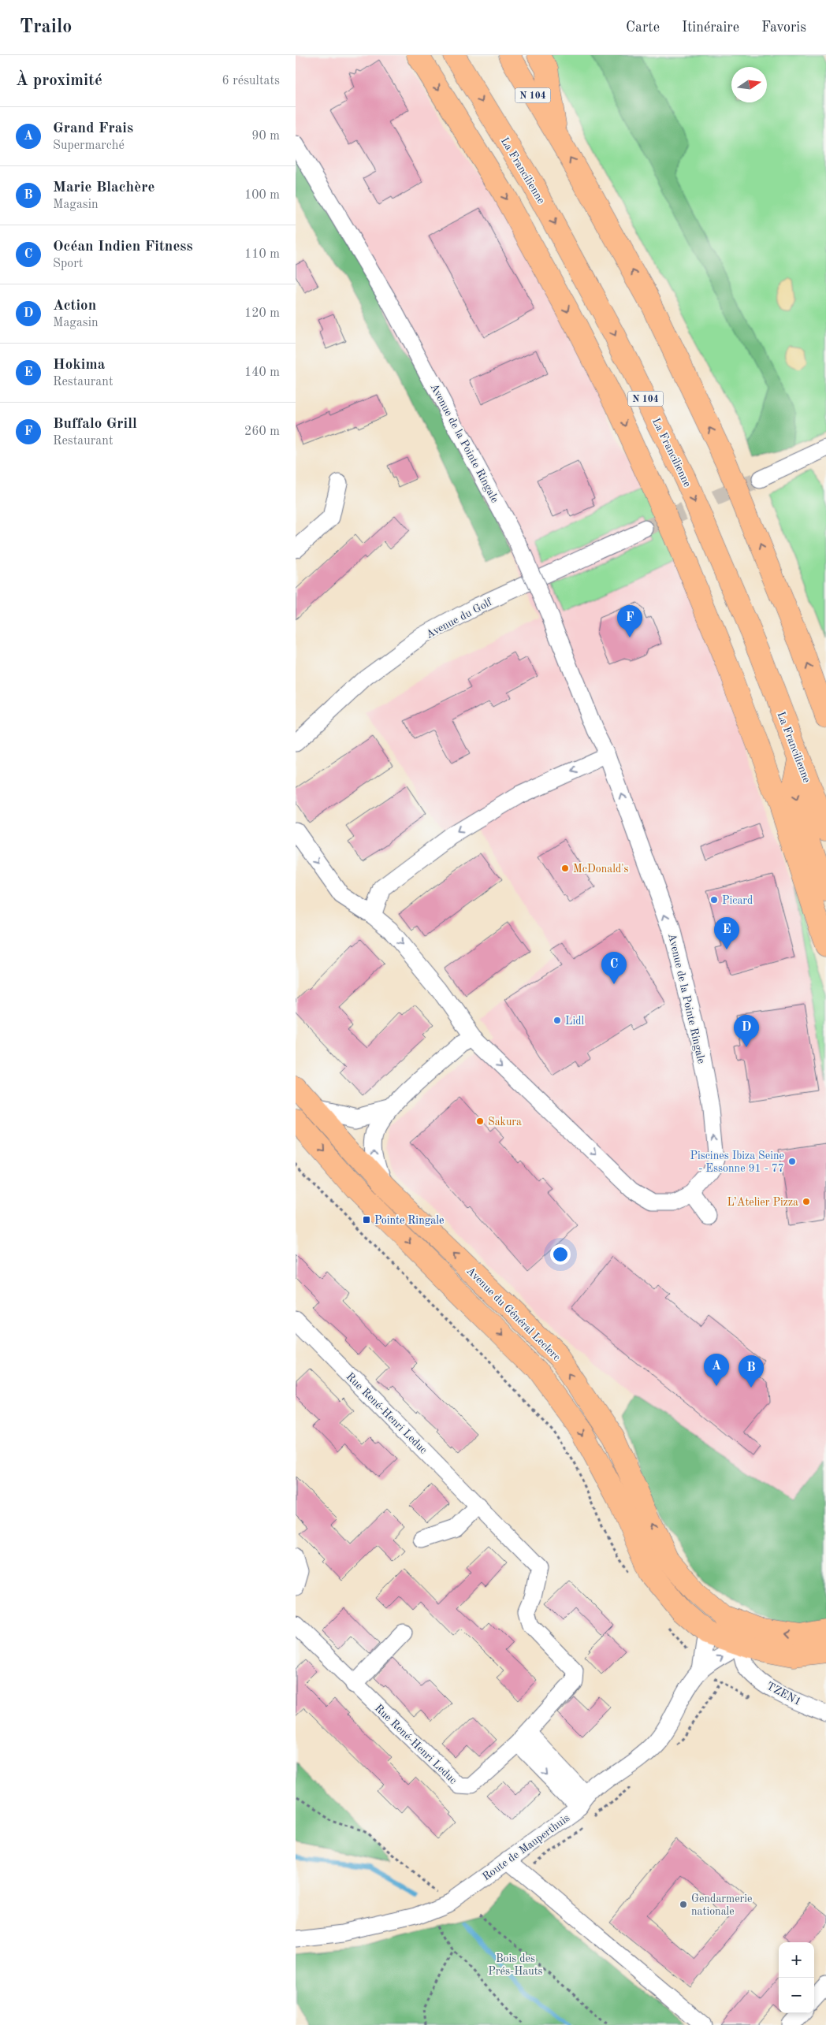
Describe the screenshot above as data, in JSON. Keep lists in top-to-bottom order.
{
  "streets": {
    "main road": ["N 104", "La Francilienne", "Avenue du Général Leclerc"],
    "street": [
      "Avenue de la Pointe Ringale",
      "Avenue du Golf",
      "Rue René-Henri Leduc",
      "TZEN1",
      "Route de Mauperthuis"
    ]
  },
  "crossings": [
    ["TZEN1", "Route de Mauperthuis"]
  ],
  "parks": ["Bois des Prés-Hauts"],
  "places": {
    "other": [
      "McDonald's",
      "Picard",
      "Lidl",
      "Sakura",
      "Piscines Ibiza Seine - Essonne 91 - 77",
      "L’Atelier Pizza",
      "Gendarmerie nationale"
    ],
    "transit": ["Pointe Ringale"]
  },
  "north": "right",
  "page": {
    "header": "Trailo",
    "nav": ["Carte", "Itinéraire", "Favoris"],
    "heading": ["À proximité", "6 résultats"],
    "list": [
      {
        "mark": "A",
        "name": "Grand Frais",
        "note": "Supermarché",
        "value": "90 m"
      },
      {
        "mark": "B",
        "name": "Marie Blachère",
        "note": "Magasin",
        "value": "100 m"
      },
      {
        "mark": "C",
        "name": "Océan Indien Fitness",
        "note": "Sport",
        "value": "110 m"
      },
      {
        "mark": "D",
        "name": "Action",
        "note": "Magasin",
        "value": "120 m"
      },
      {
        "mark": "E",
        "name": "Hokima",
        "note": "Restaurant",
        "value": "140 m"
      },
      {
        "mark": "F",
        "name": "Buffalo Grill",
        "note": "Restaurant",
        "value": "260 m"
      }
    ],
    "pins": [
      "F",
      "E",
      "C",
      "D",
      "A",
      "B"
    ],
    "map_buttons": ["+", "−"]
  }
}
